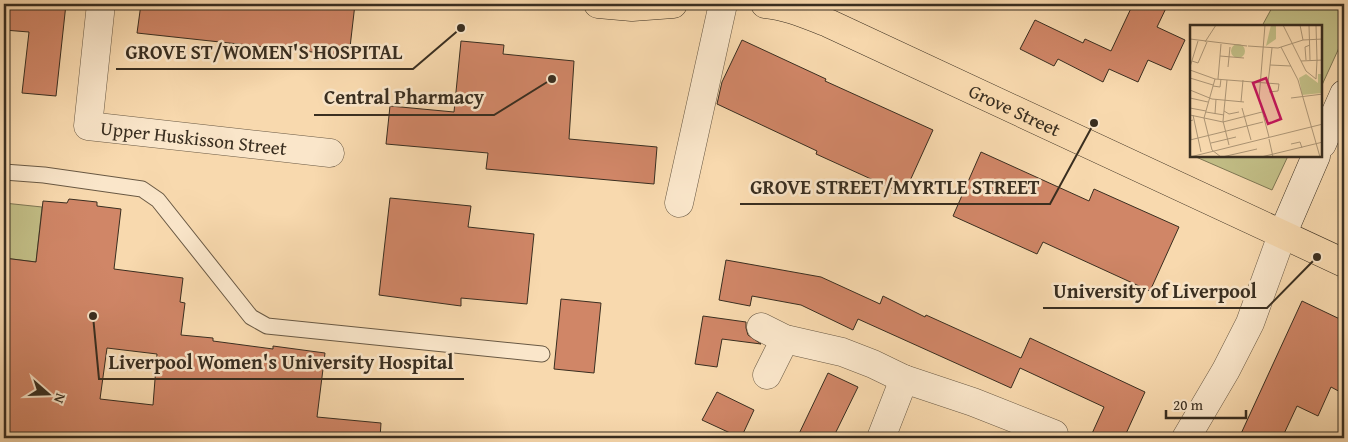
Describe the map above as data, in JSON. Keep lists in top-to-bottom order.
{
  "streets": {
    "main road": ["Grove Street"],
    "street": ["Upper Huskisson Street"]
  },
  "places": [
    "GROVE ST/WOMEN'S HOSPITAL",
    "Central Pharmacy",
    "GROVE STREET/MYRTLE STREET",
    "University of Liverpool",
    "Liverpool Women's University Hospital"
  ],
  "scale_bar": "20 m",
  "north": "right"
}
